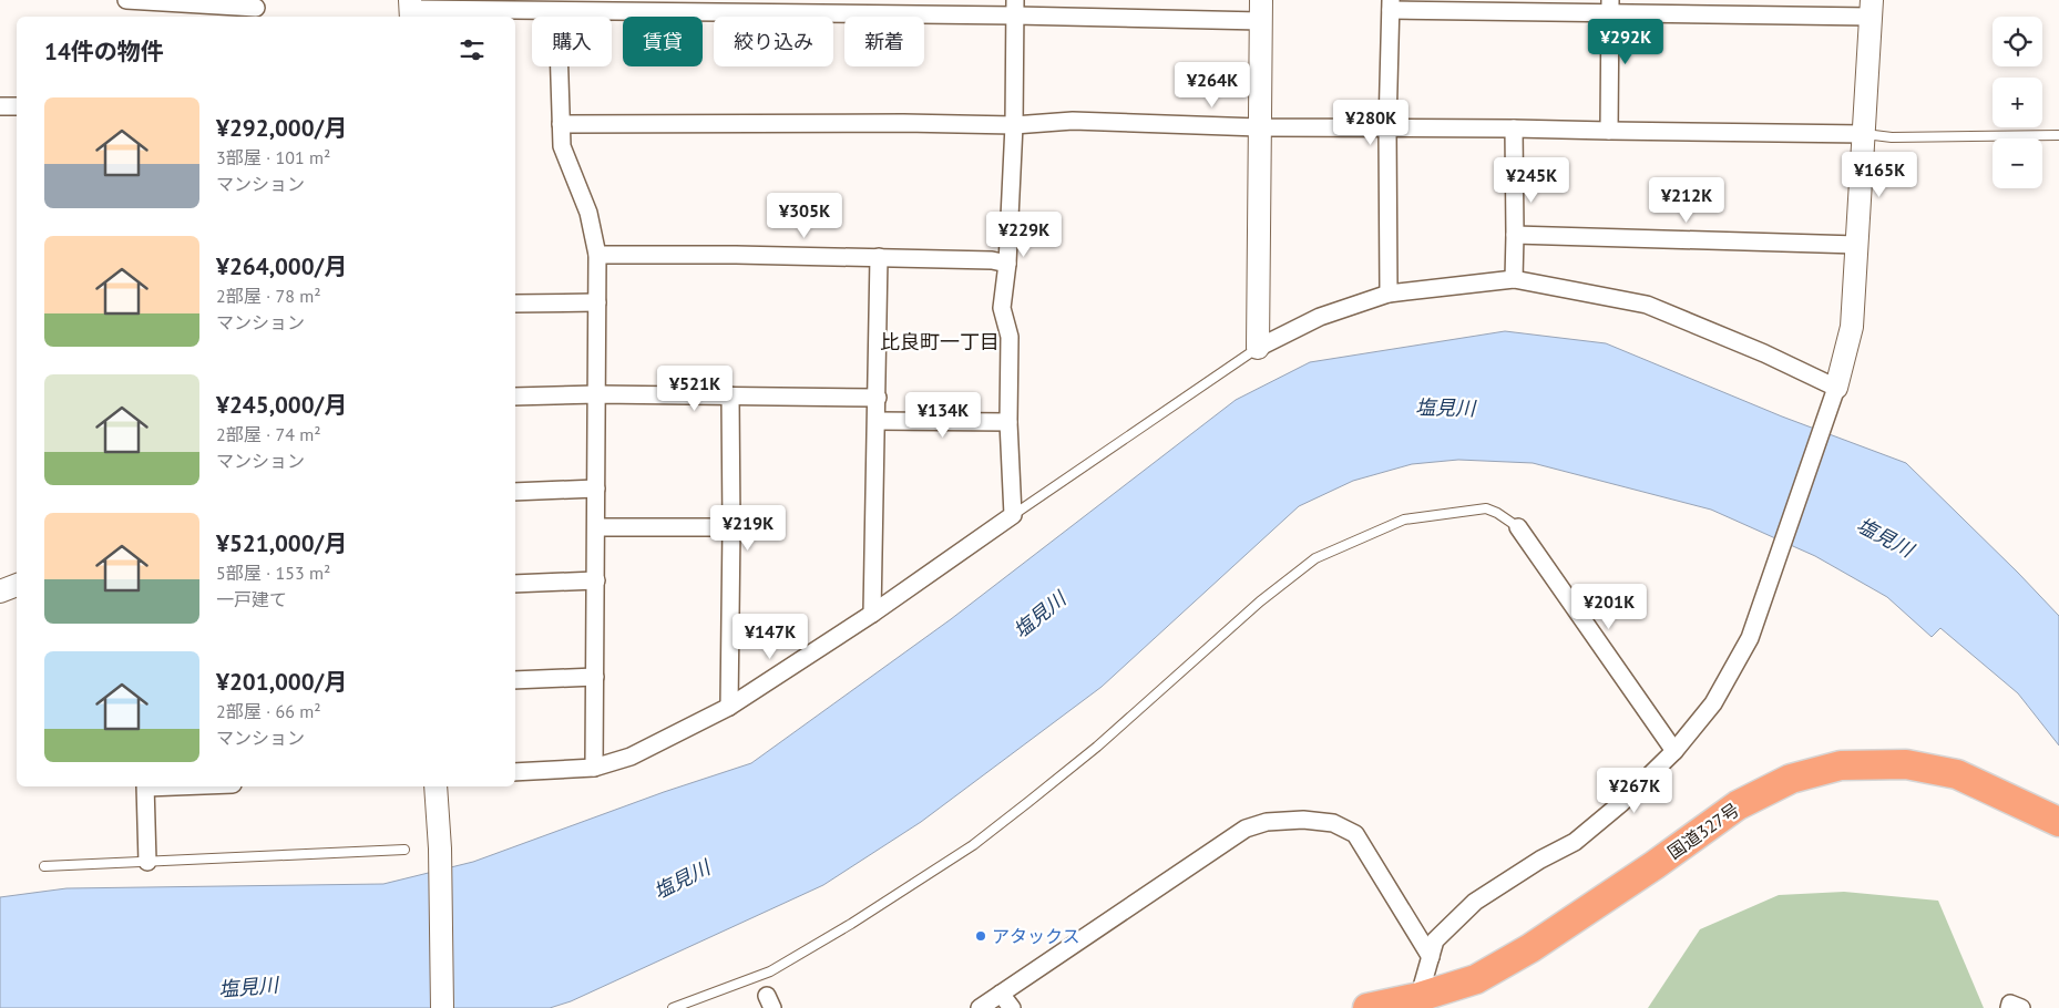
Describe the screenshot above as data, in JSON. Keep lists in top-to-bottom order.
{
  "streets": {
    "highway": ["国道327号"]
  },
  "districts": ["比良町一丁目"],
  "water": ["塩見川"],
  "places": ["アタックス"],
  "page": {
    "map_buttons": ["+", "−"],
    "chip": [
      "購入",
      "賃貸",
      "絞り込み",
      "新着"
    ],
    "heading": "14件の物件",
    "price": [
      "¥292K",
      "¥264K",
      "¥280K",
      "¥165K",
      "¥245K",
      "¥212K",
      "¥305K",
      "¥229K",
      "¥521K",
      "¥134K",
      "¥219K",
      "¥201K",
      "¥147K",
      "¥267K"
    ],
    "list": [
      {
        "name": "¥292,000/月",
        "note": "3部屋 · 101 m² · マンション"
      },
      {
        "name": "¥264,000/月",
        "note": "2部屋 · 78 m² · マンション"
      },
      {
        "name": "¥245,000/月",
        "note": "2部屋 · 74 m² · マンション"
      },
      {
        "name": "¥521,000/月",
        "note": "5部屋 · 153 m² · 一戸建て"
      },
      {
        "name": "¥201,000/月",
        "note": "2部屋 · 66 m² · マンション"
      }
    ]
  }
}
